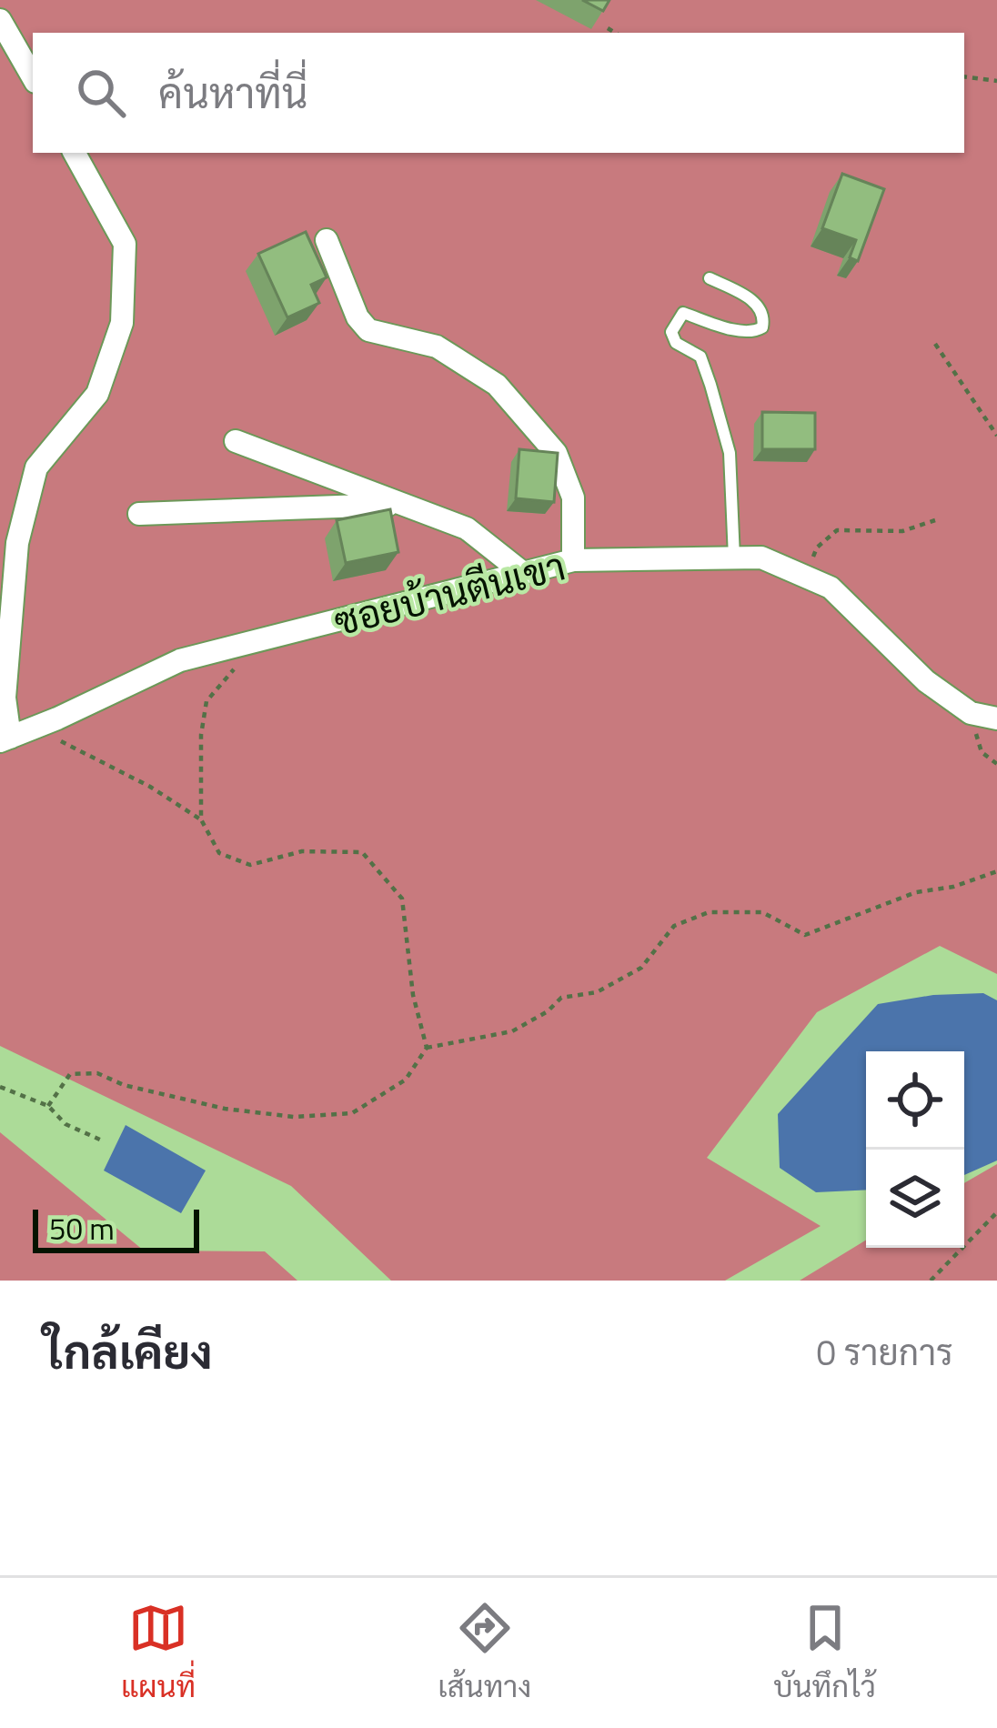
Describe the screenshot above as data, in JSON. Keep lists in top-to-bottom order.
{
  "streets": {
    "street": ["ซอยบ้านตีนเขา"]
  },
  "scale_bar": "50 m",
  "page": {
    "search": "ค้นหาที่นี่",
    "scale": "50 m",
    "heading": ["ใกล้เคียง", "0 รายการ"],
    "nav": ["แผนที่", "เส้นทาง", "บันทึกไว้"]
  }
}
